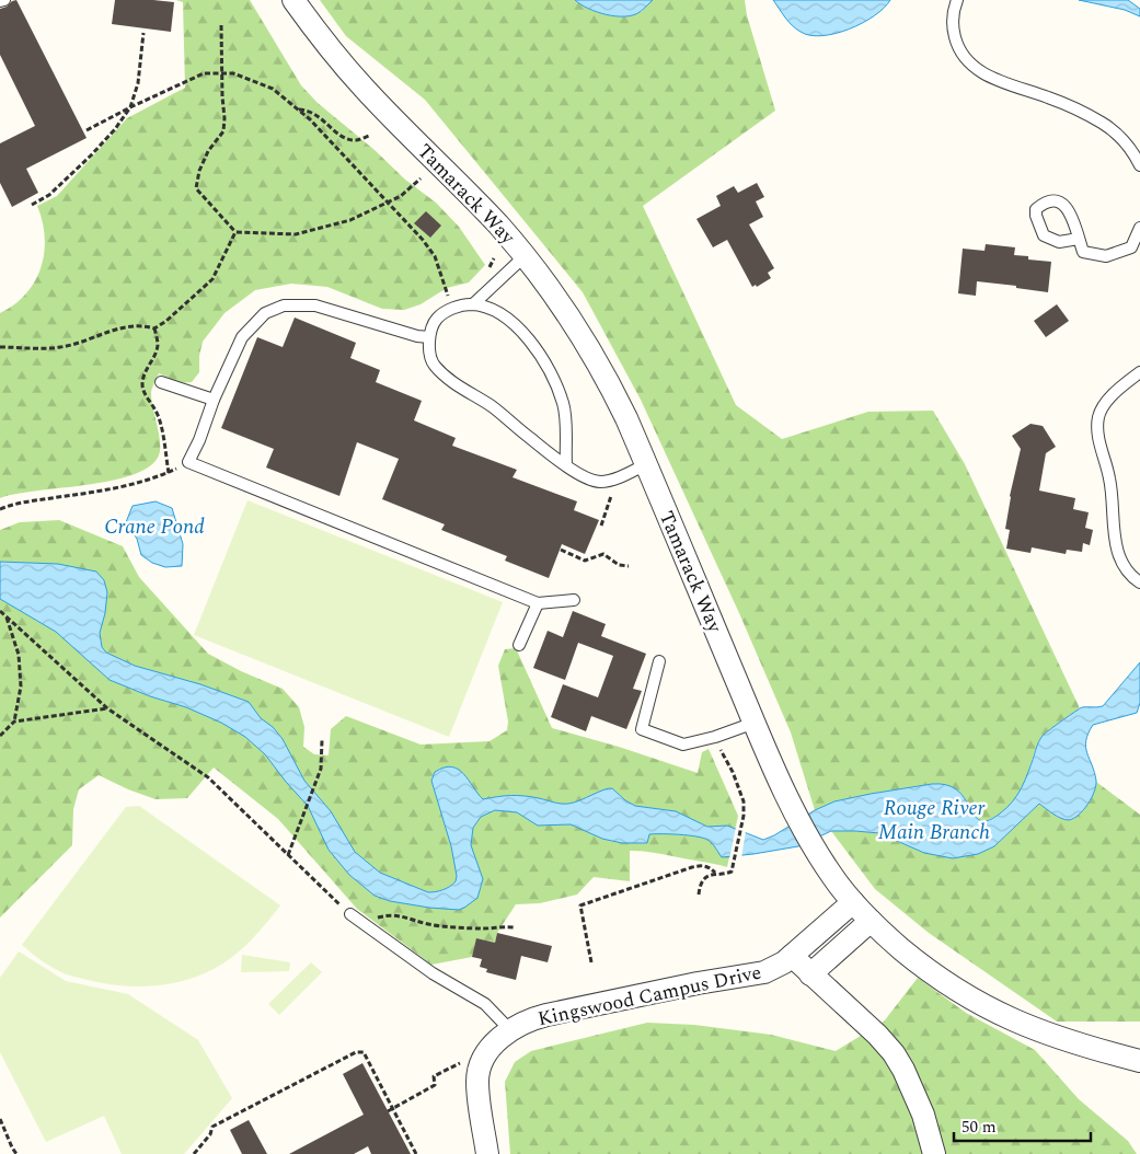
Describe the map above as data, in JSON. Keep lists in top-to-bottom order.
{
  "streets": {
    "street": ["Tamarack Way", "Kingswood Campus Drive"]
  },
  "crossings": [
    ["Tamarack Way", "Kingswood Campus Drive"]
  ],
  "water": ["Crane Pond", "Rouge River Main Branch"],
  "scale_bar": "50 m"
}
